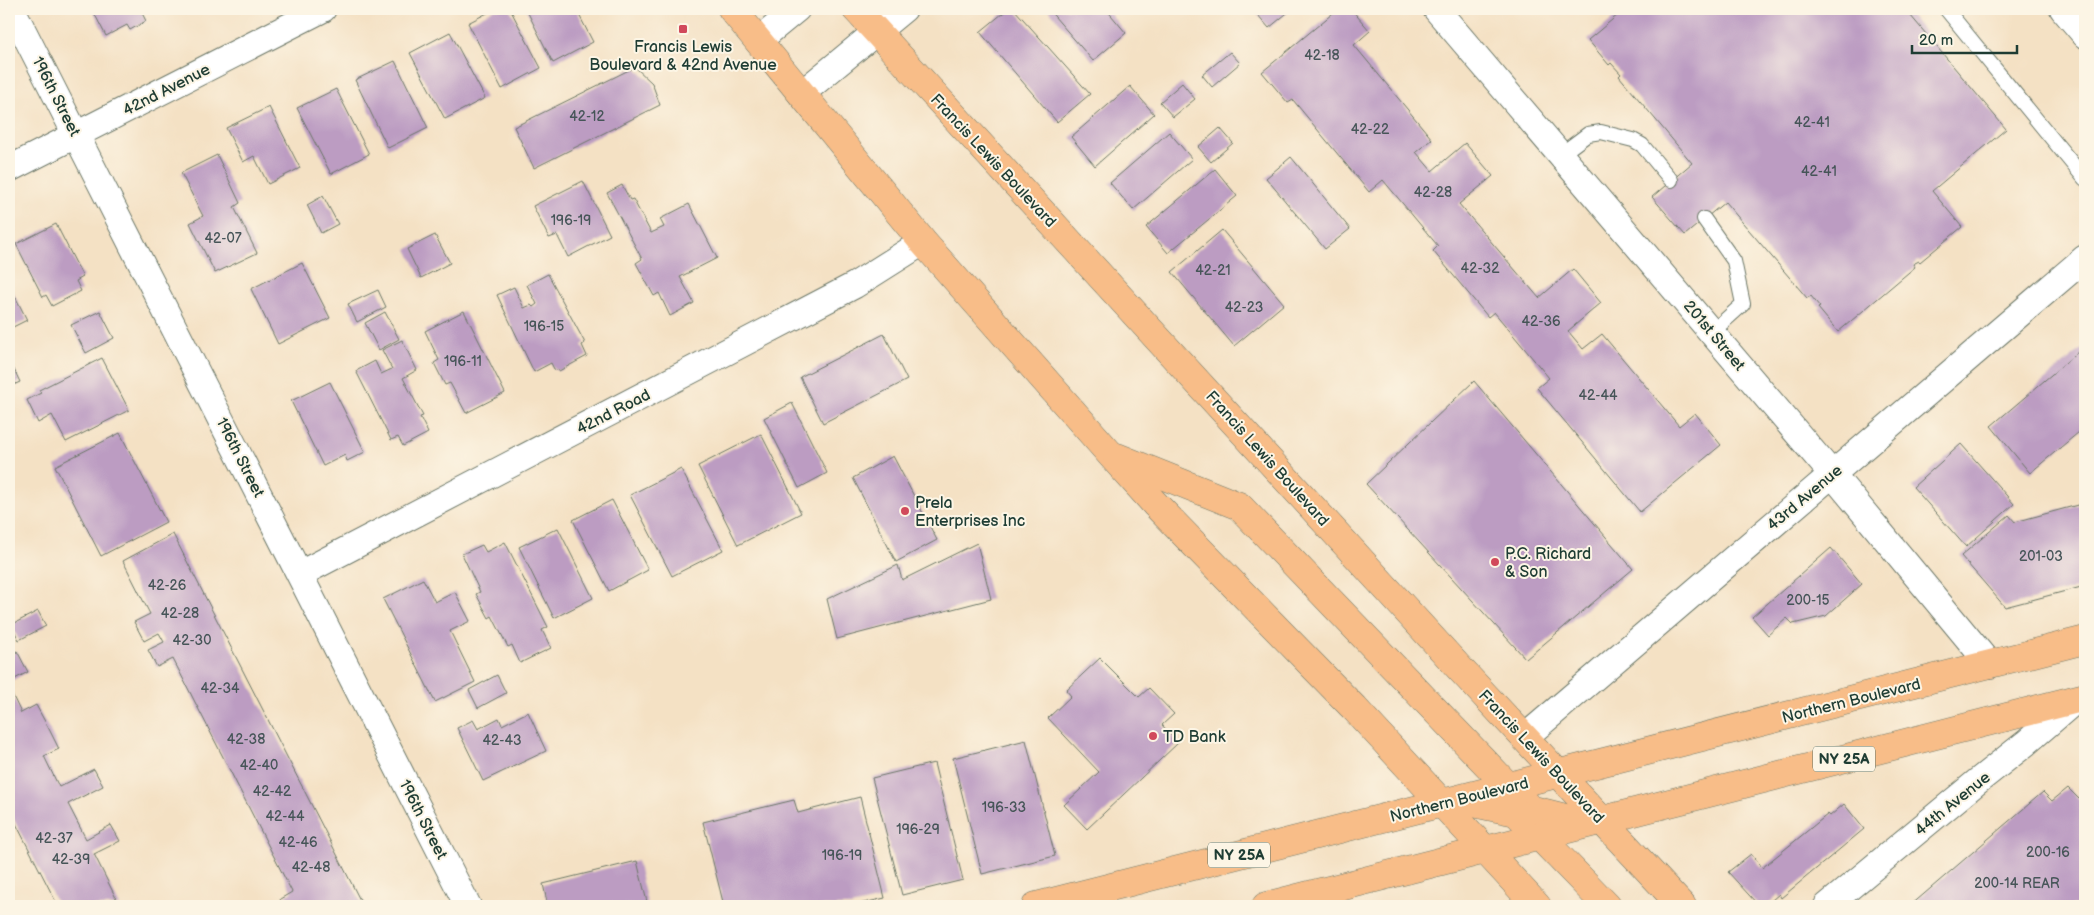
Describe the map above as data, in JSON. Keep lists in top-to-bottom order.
{
  "streets": {
    "main road": ["Francis Lewis Boulevard", "Northern Boulevard", "NY 25A"],
    "street": [
      "42nd Avenue",
      "196th Street",
      "201st Street",
      "42nd Road",
      "43rd Avenue",
      "44th Avenue"
    ]
  },
  "crossings": [
    ["42nd Avenue", "196th Street"],
    ["196th Street", "42nd Road"],
    ["Francis Lewis Boulevard", "43rd Avenue"],
    ["Francis Lewis Boulevard", "Northern Boulevard"],
    ["Francis Lewis Boulevard", "NY 25A"],
    ["201st Street", "43rd Avenue"],
    ["201st Street", "Northern Boulevard"],
    ["NY 25A", "44th Avenue"]
  ],
  "places": {
    "transit": ["Francis Lewis Boulevard & 42nd Avenue"],
    "other": ["Prela Enterprises Inc", "P.C. Richard & Son", "TD Bank"]
  },
  "house_numbers": [
    "42-18",
    "42-12",
    "42-41",
    "42-22",
    "42-41",
    "42-28",
    "196-19",
    "42-07",
    "42-32",
    "42-21",
    "42-23",
    "42-36",
    "196-15",
    "196-11",
    "42-44",
    "201-03",
    "42-26",
    "200-15",
    "42-28",
    "42-30",
    "42-34",
    "42-38",
    "42-43",
    "42-40",
    "42-42",
    "196-33",
    "42-44",
    "196-29",
    "42-37",
    "42-46",
    "200-16",
    "196-19",
    "42-39",
    "42-48",
    "200-14 REAR"
  ],
  "scale_bar": "20 m"
}
